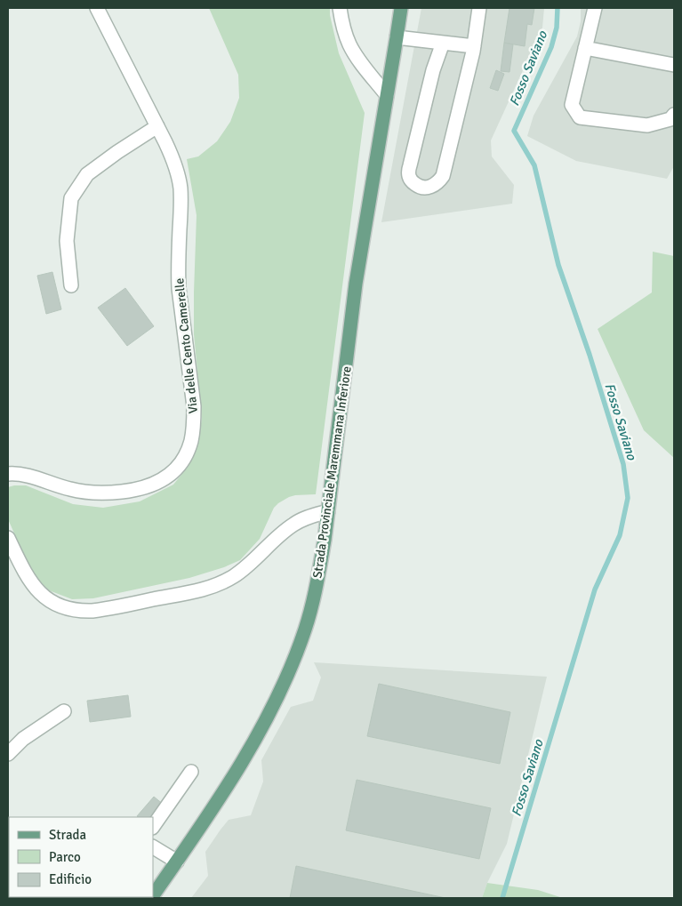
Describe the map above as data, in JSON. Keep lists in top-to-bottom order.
{
  "streets": {
    "main road": ["Strada Provinciale Maremmana Inferiore"],
    "street": ["Via delle Cento Camerelle"]
  },
  "water": ["Fosso Saviano"],
  "legend": ["Strada", "Parco", "Edificio"]
}
